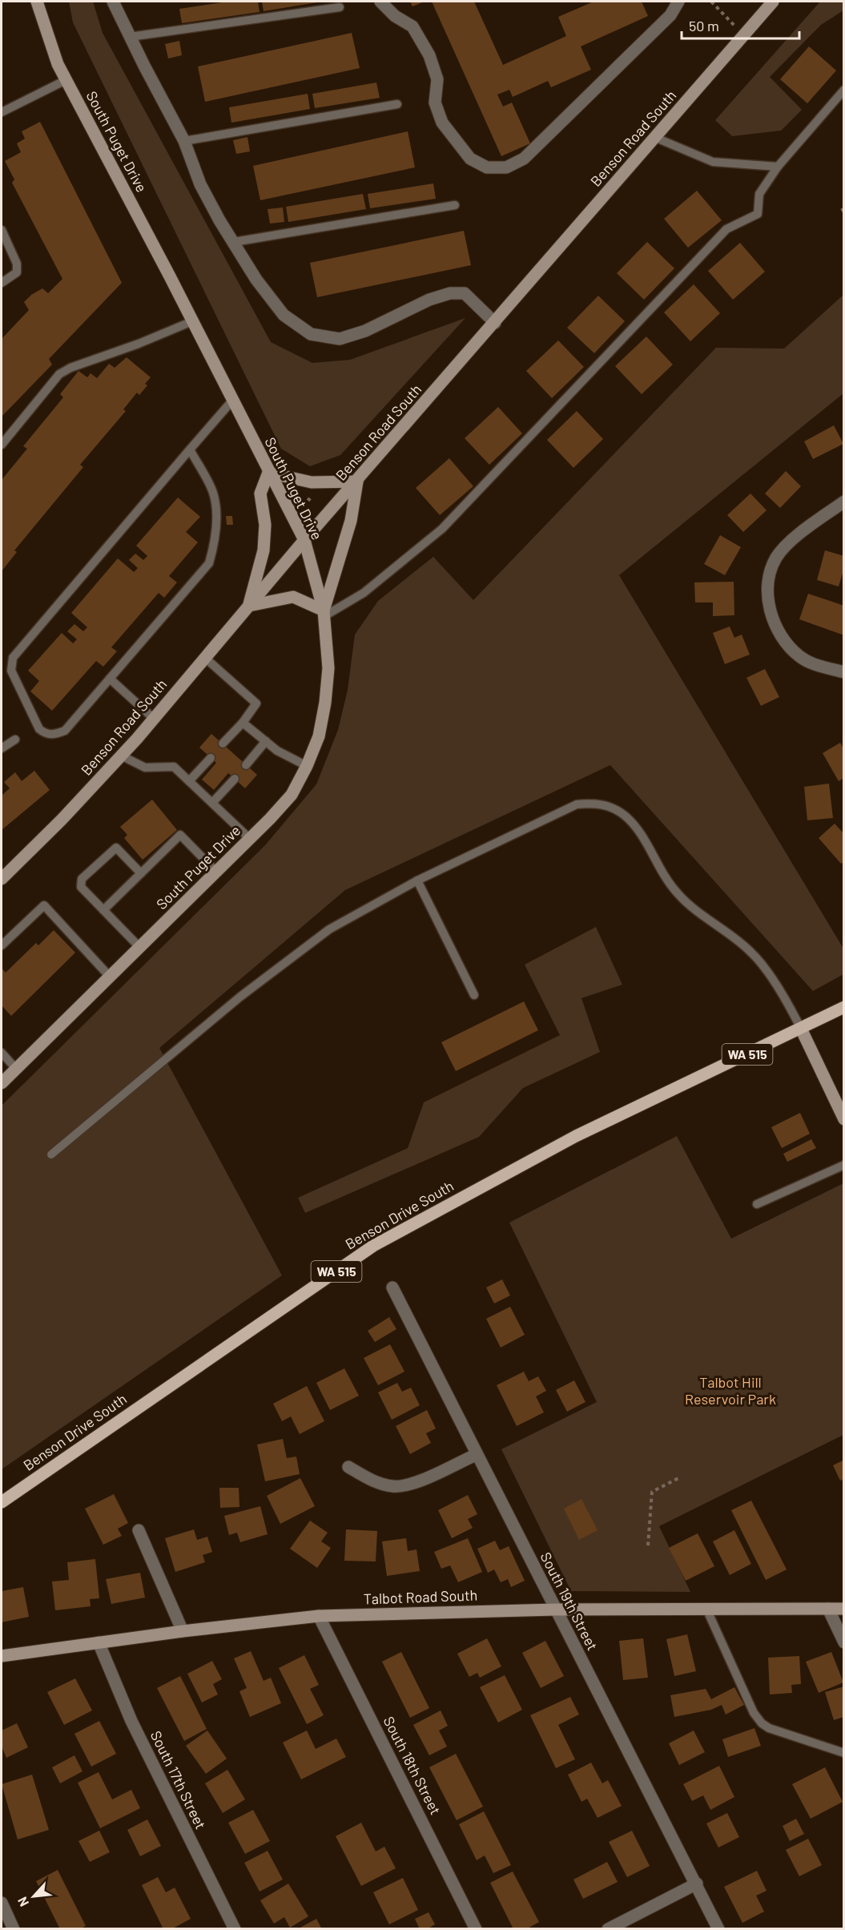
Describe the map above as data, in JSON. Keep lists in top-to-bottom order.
{
  "streets": {
    "main road": ["WA 515", "Benson Drive South"],
    "street": [
      "Benson Road South",
      "South Puget Drive",
      "Talbot Road South",
      "South 19th Street",
      "South 18th Street",
      "South 17th Street"
    ]
  },
  "crossings": [
    ["Benson Road South", "South Puget Drive"],
    ["Talbot Road South", "South 19th Street"],
    ["Talbot Road South", "South 18th Street"],
    ["Talbot Road South", "South 17th Street"]
  ],
  "parks": ["Talbot Hill Reservoir Park"],
  "scale_bar": "50 m",
  "north": "bottom left"
}
